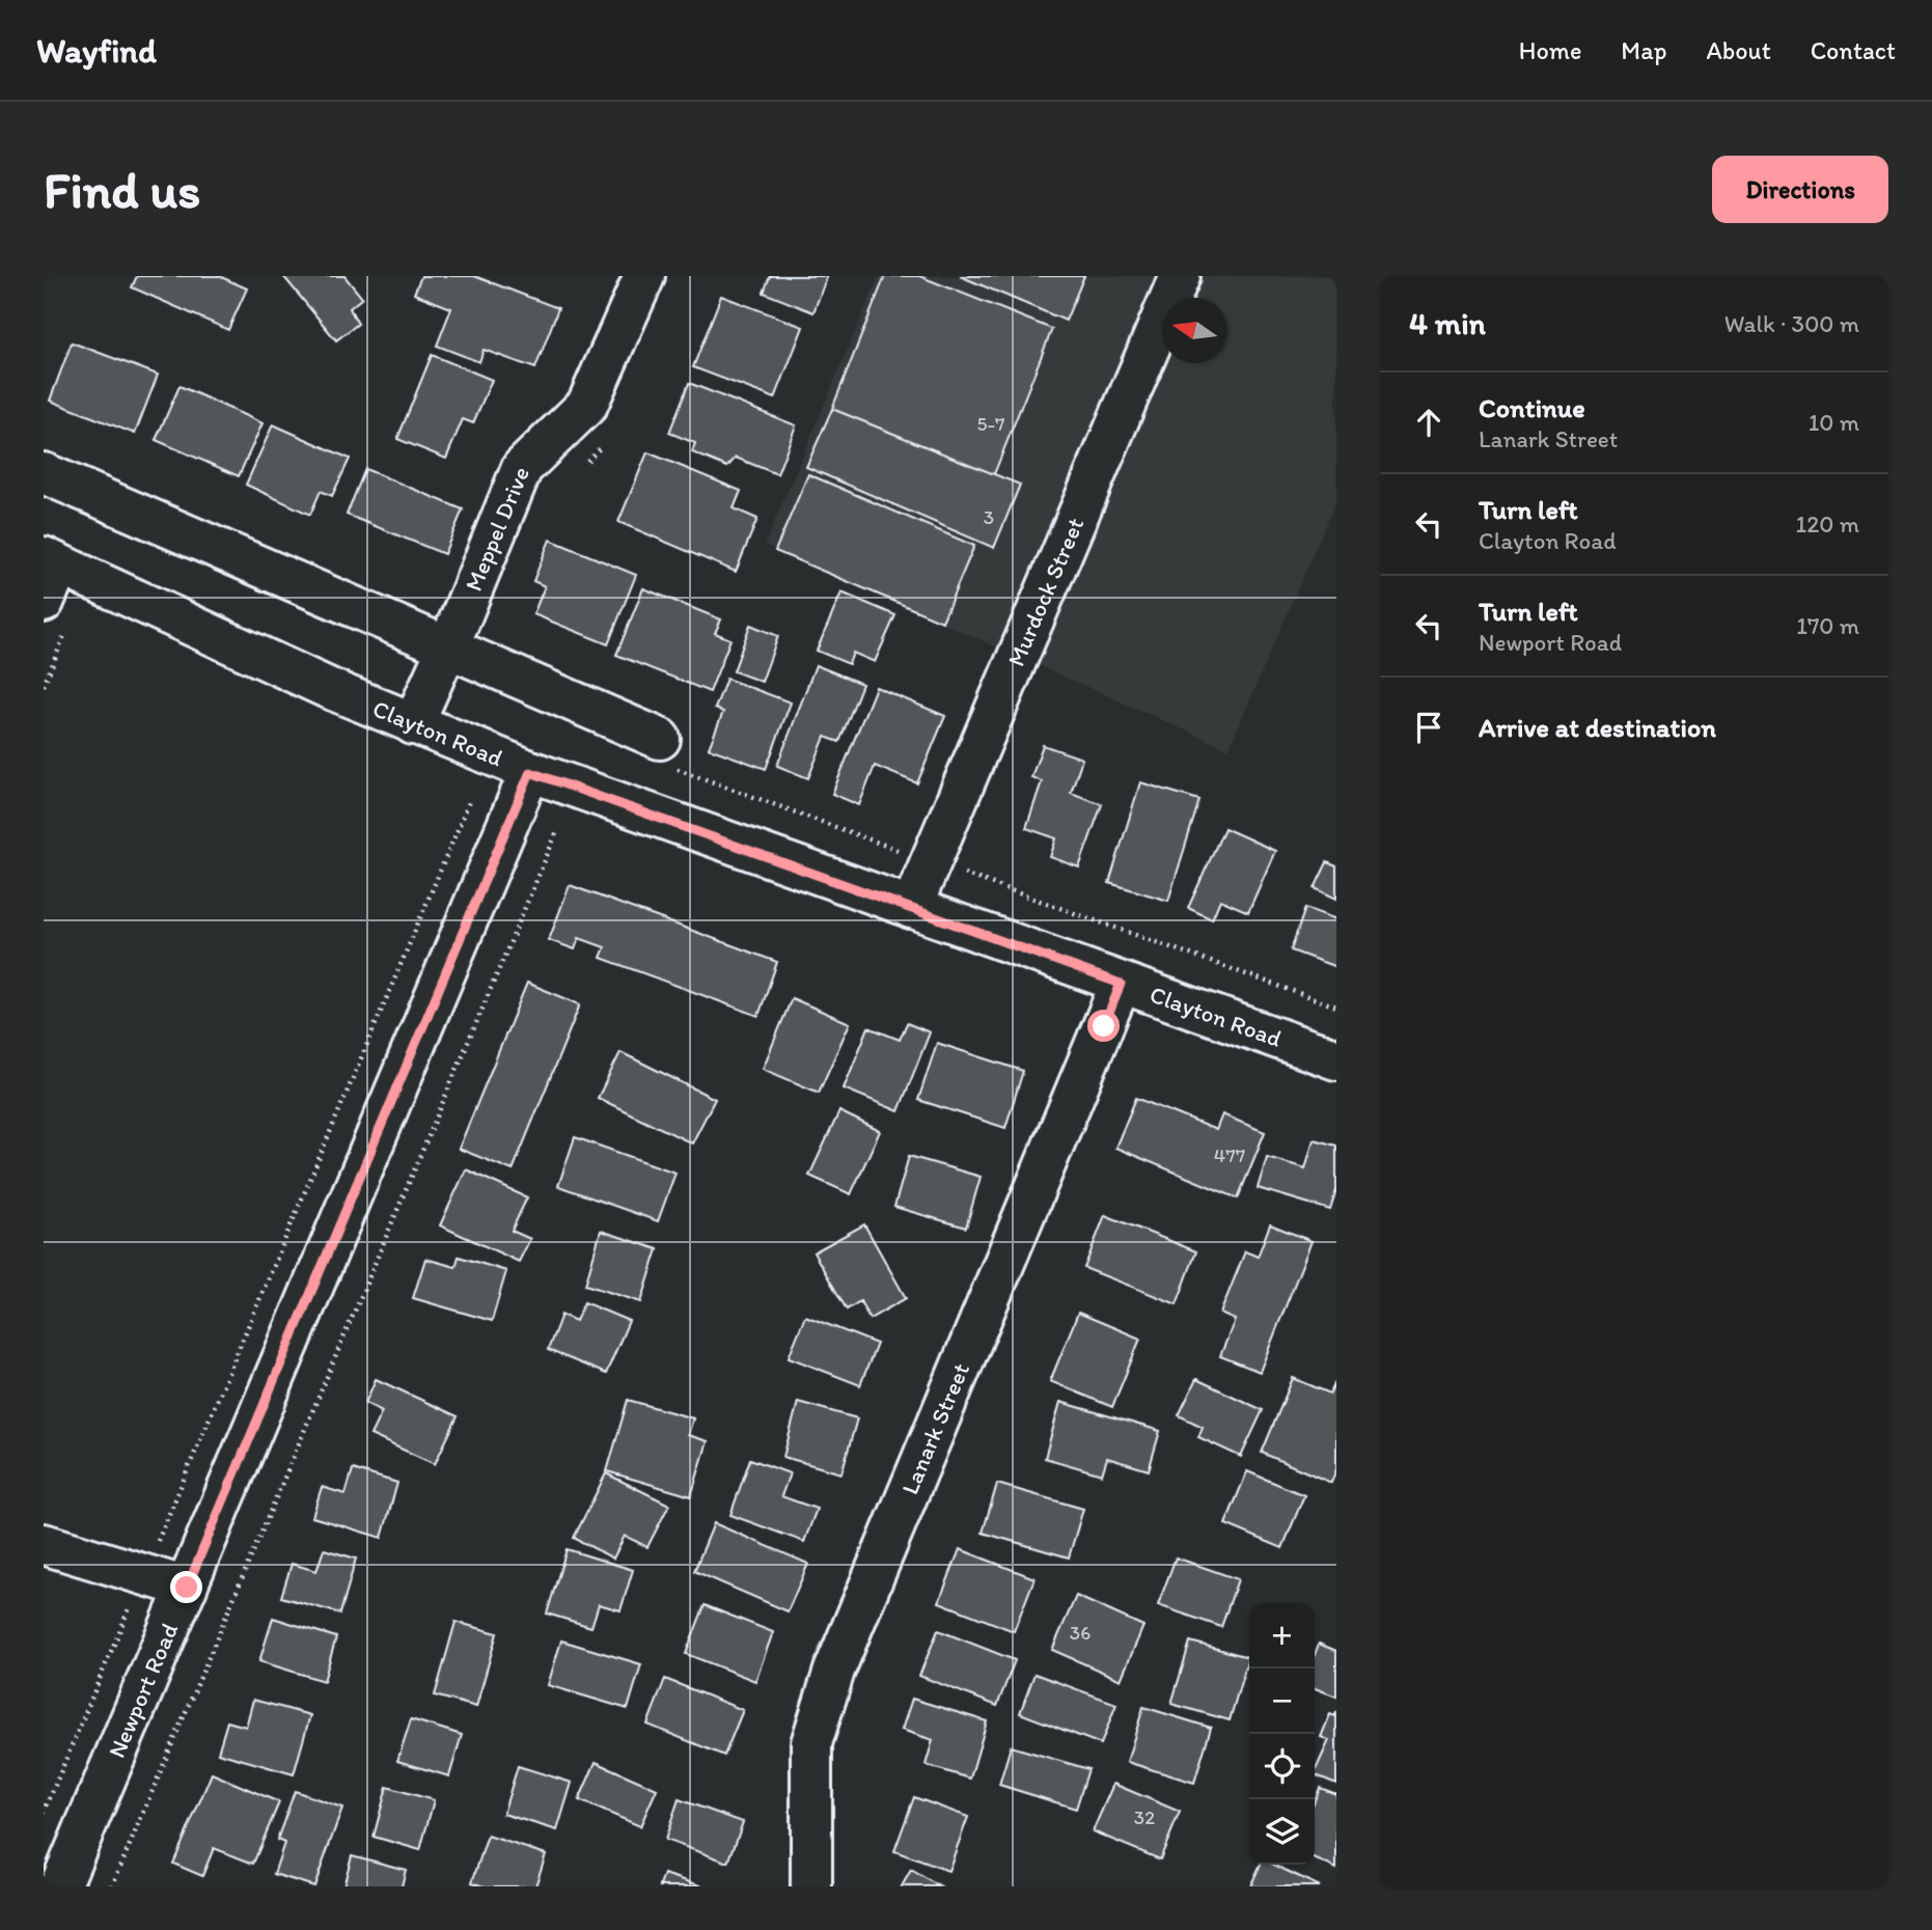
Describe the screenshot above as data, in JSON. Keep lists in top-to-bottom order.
{
  "streets": {
    "street": [
      "Meppel Drive",
      "Murdock Street",
      "Clayton Road",
      "Lanark Street",
      "Newport Road"
    ]
  },
  "crossings": [
    ["Meppel Drive", "Clayton Road"],
    ["Murdock Street", "Clayton Road"],
    ["Clayton Road", "Lanark Street"],
    ["Clayton Road", "Newport Road"]
  ],
  "house_numbers": [
    "5-7",
    "3",
    "477",
    "36",
    "32"
  ],
  "north": "left",
  "page": {
    "header": "Wayfind",
    "nav": [
      "Home",
      "Map",
      "About",
      "Contact"
    ],
    "buttons": "Directions",
    "title": "Find us",
    "heading": ["4 min", "Walk · 300 m"],
    "list": [
      ["Continue", "Lanark Street", "10 m"],
      ["Turn left", "Clayton Road", "120 m"],
      ["Turn left", "Newport Road", "170 m"],
      "Arrive at destination"
    ],
    "map_buttons": ["+", "−"]
  }
}
